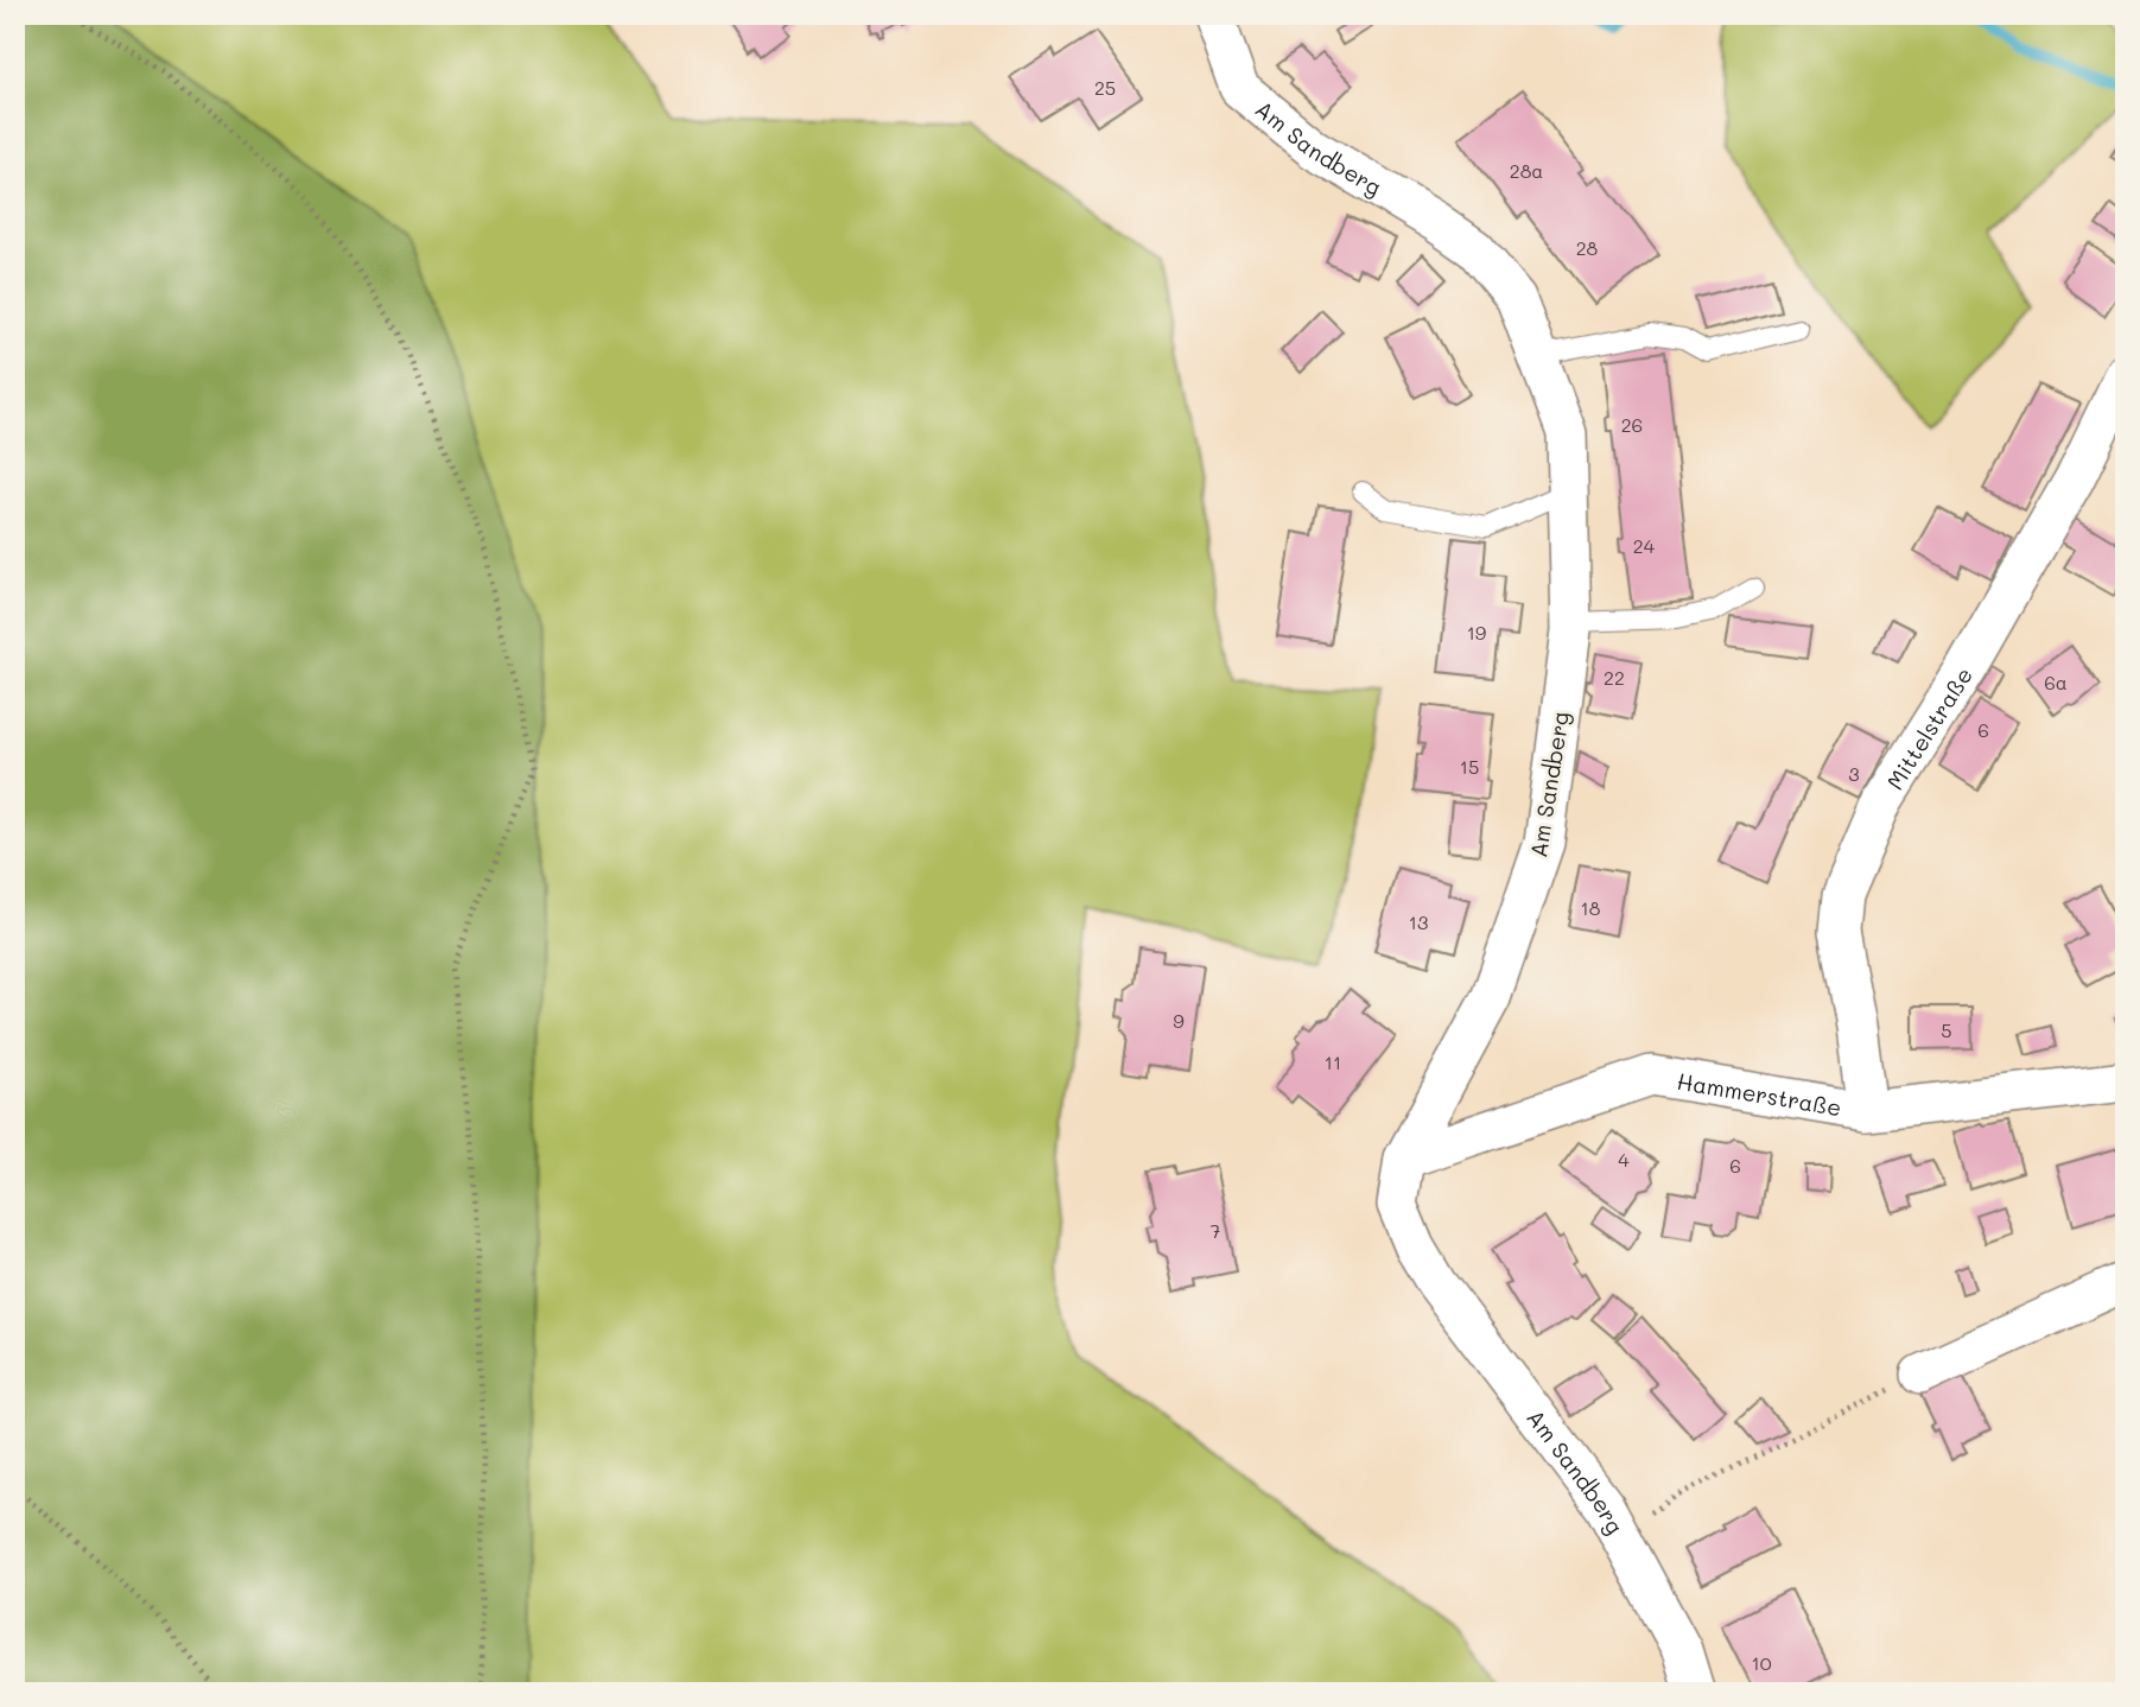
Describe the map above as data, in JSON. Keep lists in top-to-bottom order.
{
  "streets": {
    "street": ["Am Sandberg", "Mittelstraße", "Hammerstraße"]
  },
  "crossings": [
    ["Am Sandberg", "Hammerstraße"],
    ["Mittelstraße", "Hammerstraße"]
  ],
  "house_numbers": [
    "25",
    "28a",
    "28",
    "26",
    "24",
    "19",
    "22",
    "6a",
    "6",
    "15",
    "3",
    "18",
    "13",
    "9",
    "5",
    "11",
    "4",
    "6",
    "7",
    "10"
  ]
}
